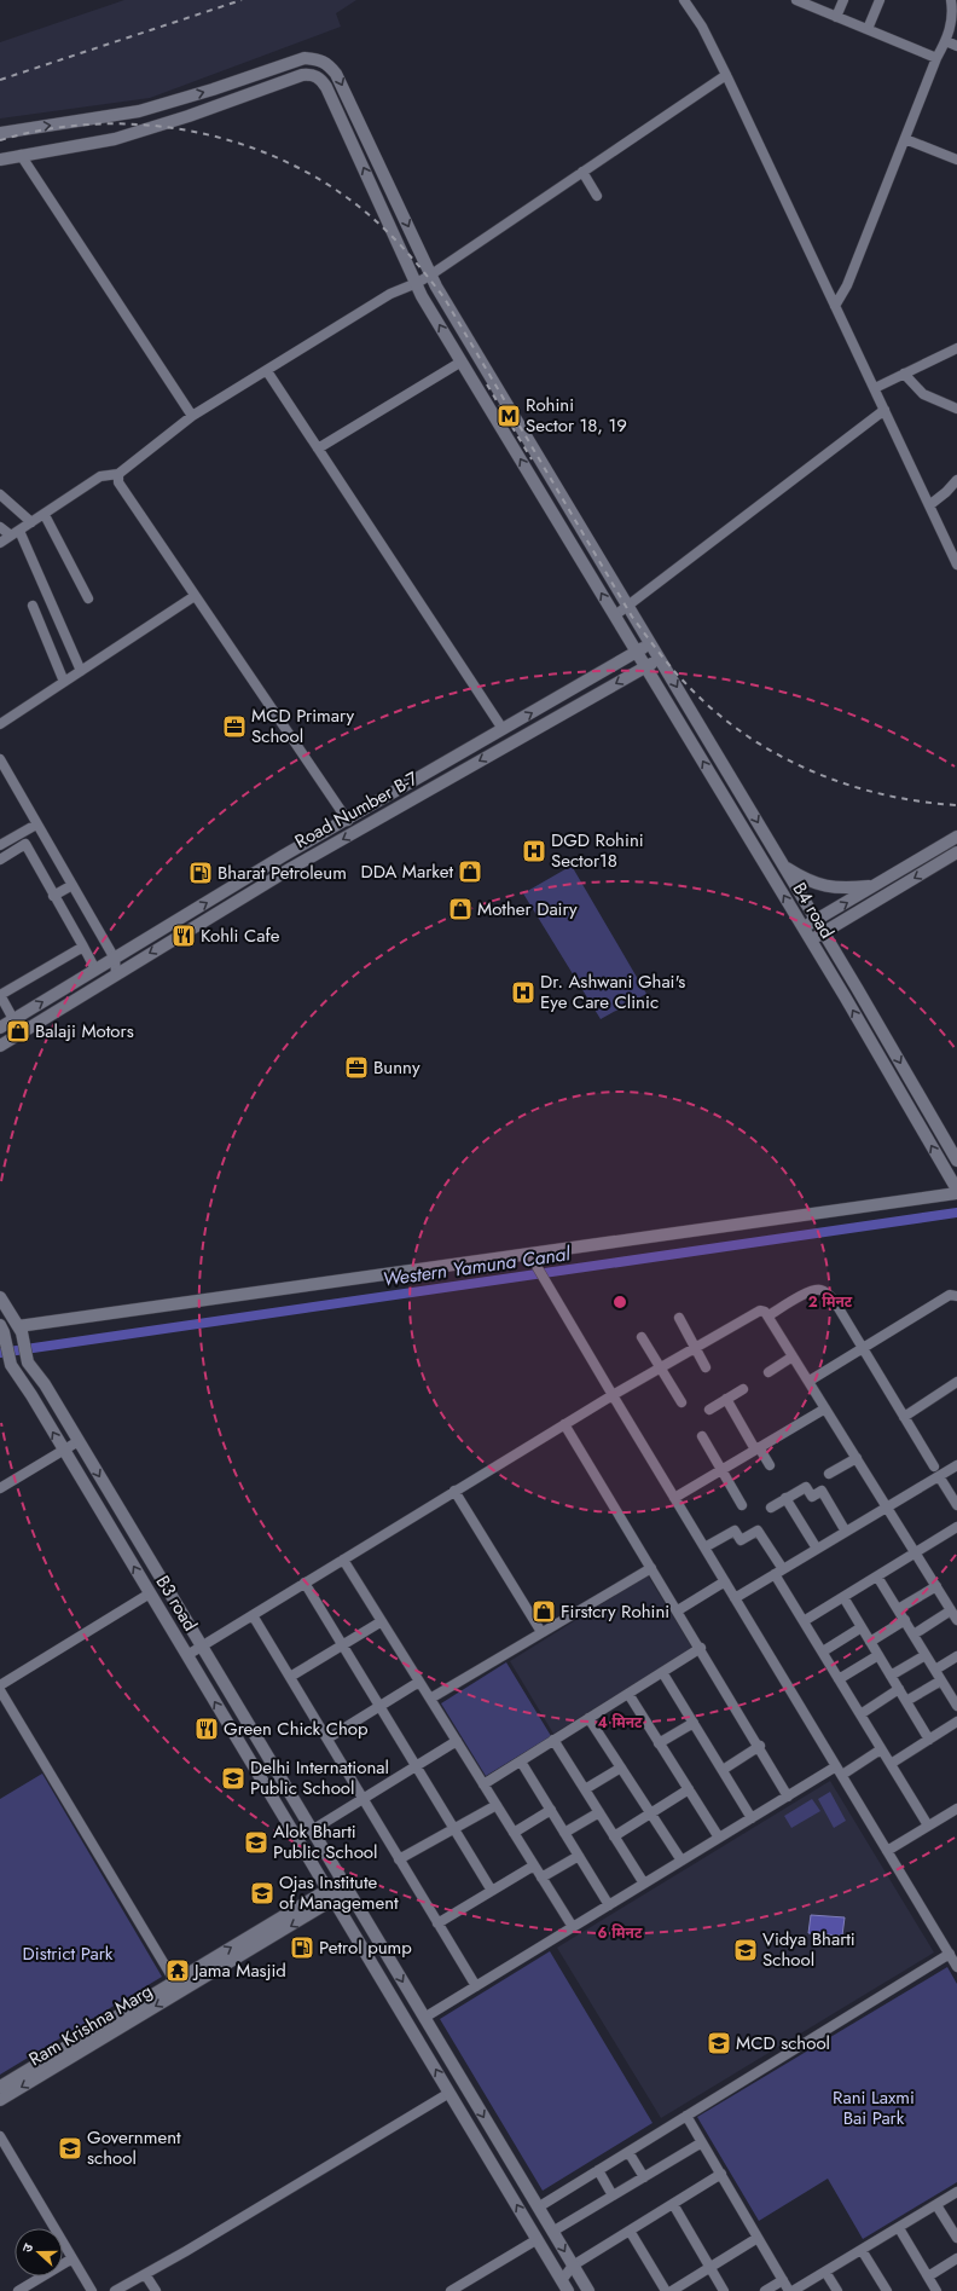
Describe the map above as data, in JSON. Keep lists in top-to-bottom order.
{
  "streets": {
    "street": [
      "Road Number B-7",
      "B4 road",
      "B3 road",
      "Ram Krishna Marg"
    ]
  },
  "crossings": [
    ["Road Number B-7", "B4 road"],
    ["B3 road", "Ram Krishna Marg"]
  ],
  "water": ["Western Yamuna Canal"],
  "parks": ["District Park", "Rani Laxmi Bai Park"],
  "places": {
    "metro station": ["Rohini Sector 18, 19"],
    "office": ["MCD Primary School", "Bunny"],
    "hospital": ["DGD Rohini Sector18", "Dr. Ashwani Ghai's Eye Care Clinic"],
    "shop": [
      "DDA Market",
      "Mother Dairy",
      "Balaji Motors",
      "Firstcry Rohini"
    ],
    "fuel station": ["Bharat Petroleum", "Petrol pump"],
    "restaurant": ["Kohli Cafe", "Green Chick Chop"],
    "school or university": [
      "Delhi International Public School",
      "Alok Bharti Public School",
      "Ojas Institute of Management",
      "Vidya Bharti School",
      "MCD school",
      "Government school"
    ],
    "temple": ["Jama Masjid"]
  },
  "north": "left",
  "rings": ["2 मिनट", "4 मिनट", "6 मिनट"]
}
